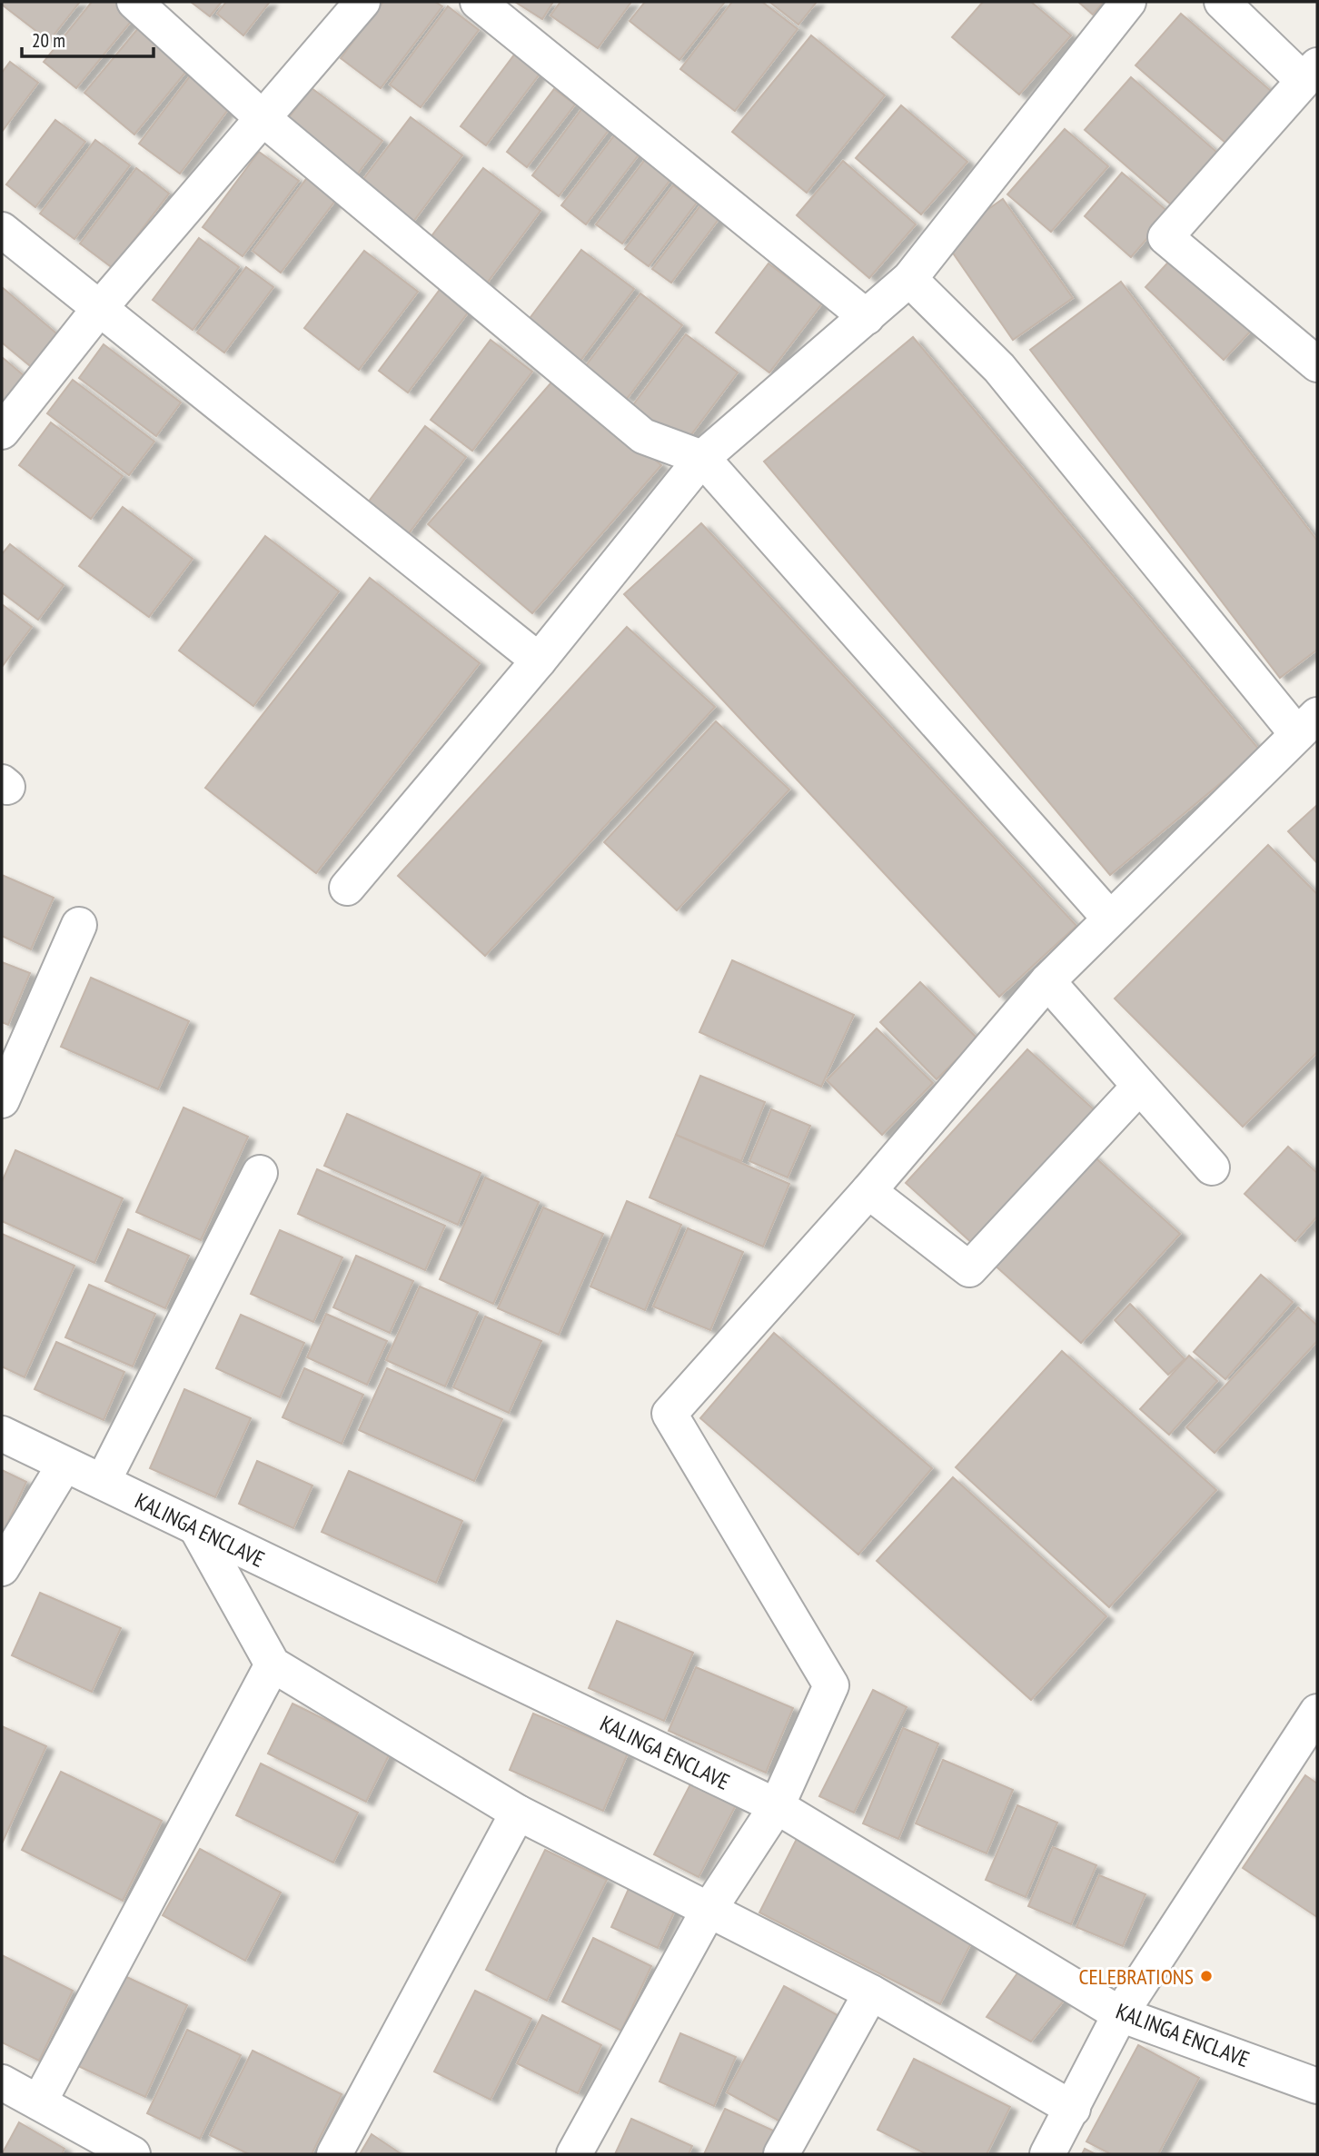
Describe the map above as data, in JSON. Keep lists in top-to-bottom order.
{
  "streets": {
    "street": ["KALINGA ENCLAVE"]
  },
  "places": ["CELEBRATIONS"],
  "scale_bar": "20 m"
}
